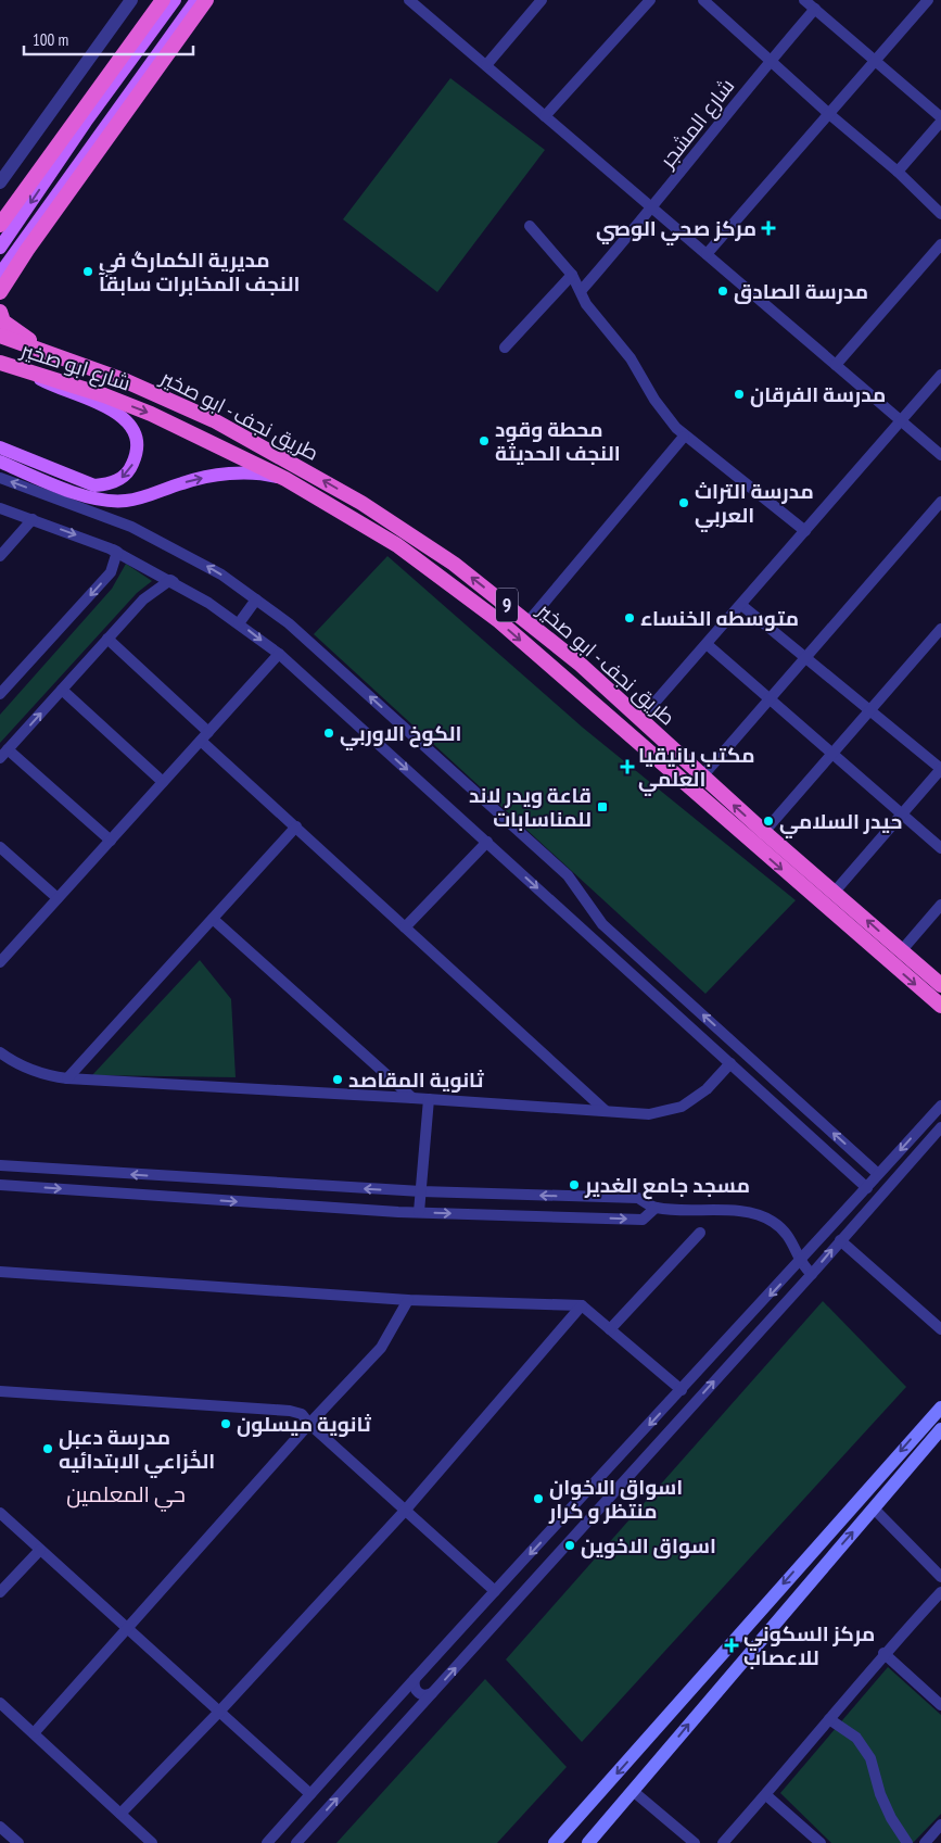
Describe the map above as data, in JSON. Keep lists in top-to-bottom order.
{
  "streets": {
    "highway": ["شارع ابو صخير", "طريق نجف - ابو صخير", "9"],
    "street": ["شارع المشجر"]
  },
  "crossings": [
    ["شارع ابو صخير", "طريق نجف - ابو صخير"]
  ],
  "one_way": ["شارع ابو صخير"],
  "districts": ["حي المعلمین"],
  "places": {
    "health": ["مركز صحي الوصي", "مكتب بانيقيا العلمي", "مركز السكوني للاعصاب"],
    "other": [
      "مديرية الكمارگ في النجف المخابرات سابقآ",
      "مدرسة الصادق",
      "مدرسة الفرقان",
      "محطة وقود النجف الحديثة",
      "مدرسة التراث العربي",
      "متوسطه الخنساء",
      "الكوخ الاوربي",
      "حيدر السلامي",
      "ثانوية المقاصد",
      "مسجد جامع الغدير",
      "ثانوية ميسلون",
      "مدرسة دعبل الخُزاعي الابتدائيه",
      "اسواق الاخوان منتظر و كرار",
      "اسواق الاخوين"
    ],
    "transit": ["قاعة ويدر لاند للمناسابات"]
  },
  "scale_bar": "100 m"
}
